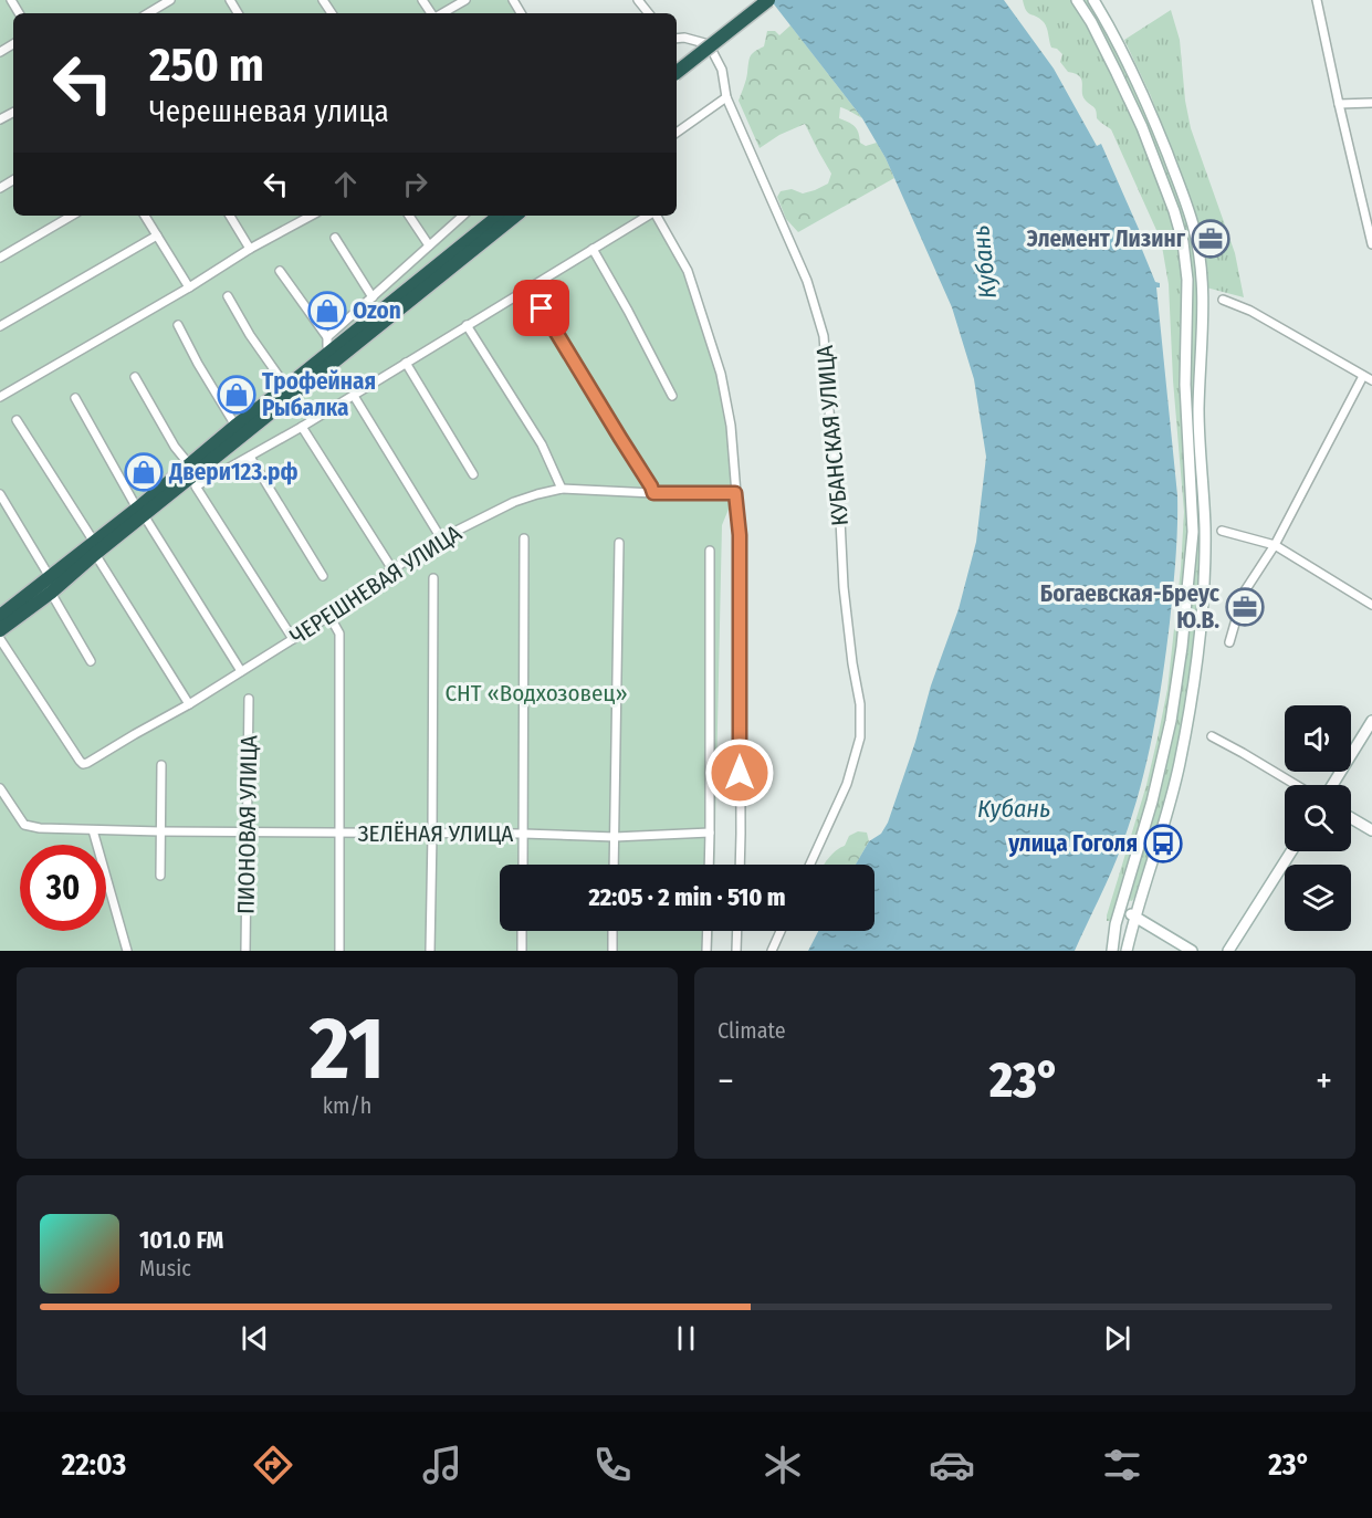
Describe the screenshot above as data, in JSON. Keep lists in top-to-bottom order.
{
  "streets": {
    "street": [
      "КУБАНСКАЯ УЛИЦА",
      "ЧЕРЕШНЕВАЯ УЛИЦА",
      "ПИОНОВАЯ УЛИЦА",
      "ЗЕЛЁНАЯ УЛИЦА"
    ]
  },
  "crossings": [
    ["ПИОНОВАЯ УЛИЦА", "ЗЕЛЁНАЯ УЛИЦА"]
  ],
  "water": ["Кубань"],
  "parks": ["СНТ «Водхозовец»"],
  "places": {
    "office": ["Элемент Лизинг", "Богаевская-Бреус Ю.В."],
    "shop": ["Ozon", "Трофейная Рыбалка", "Двери123.рф"],
    "bus stop": ["улица Гоголя"]
  },
  "page": {
    "turn": ["250 m", "Черешневая улица"],
    "limit": "30",
    "trip": "22:05 · 2 min · 510 m",
    "tile": [
      ["21", "km/h"],
      "Climate"
    ],
    "heat": ["−", "23°", "+"],
    "song": ["101.0 FM", "Music"],
    "tabs": ["22:03", "23°"]
  }
}
